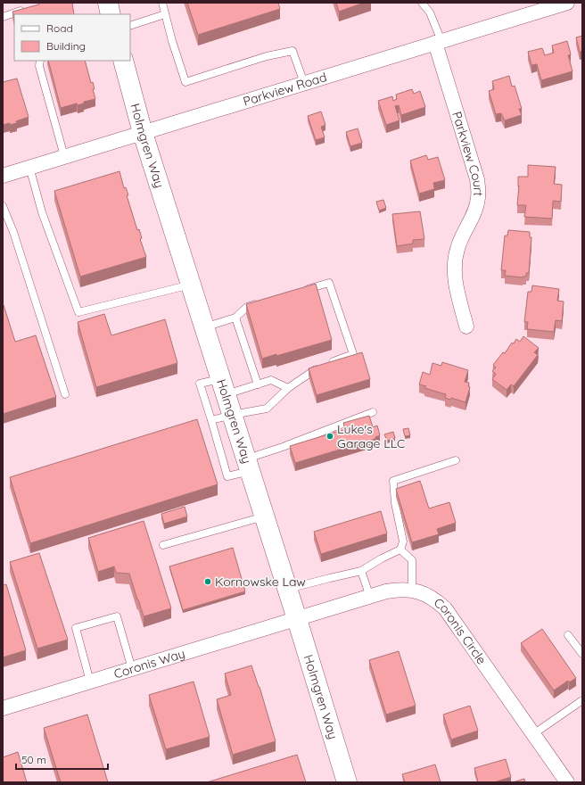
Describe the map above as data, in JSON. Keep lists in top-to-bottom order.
{
  "streets": {
    "street": [
      "Parkview Road",
      "Holmgren Way",
      "Parkview Court",
      "Coronis Circle",
      "Coronis Way"
    ]
  },
  "crossings": [
    ["Parkview Road", "Holmgren Way"],
    ["Parkview Road", "Parkview Court"],
    ["Holmgren Way", "Coronis Circle"],
    ["Holmgren Way", "Coronis Way"],
    ["Coronis Circle", "Coronis Way"]
  ],
  "places": ["Luke's Garage LLC", "Kornowske Law"],
  "legend": ["Road", "Building"],
  "scale_bar": "50 m"
}
